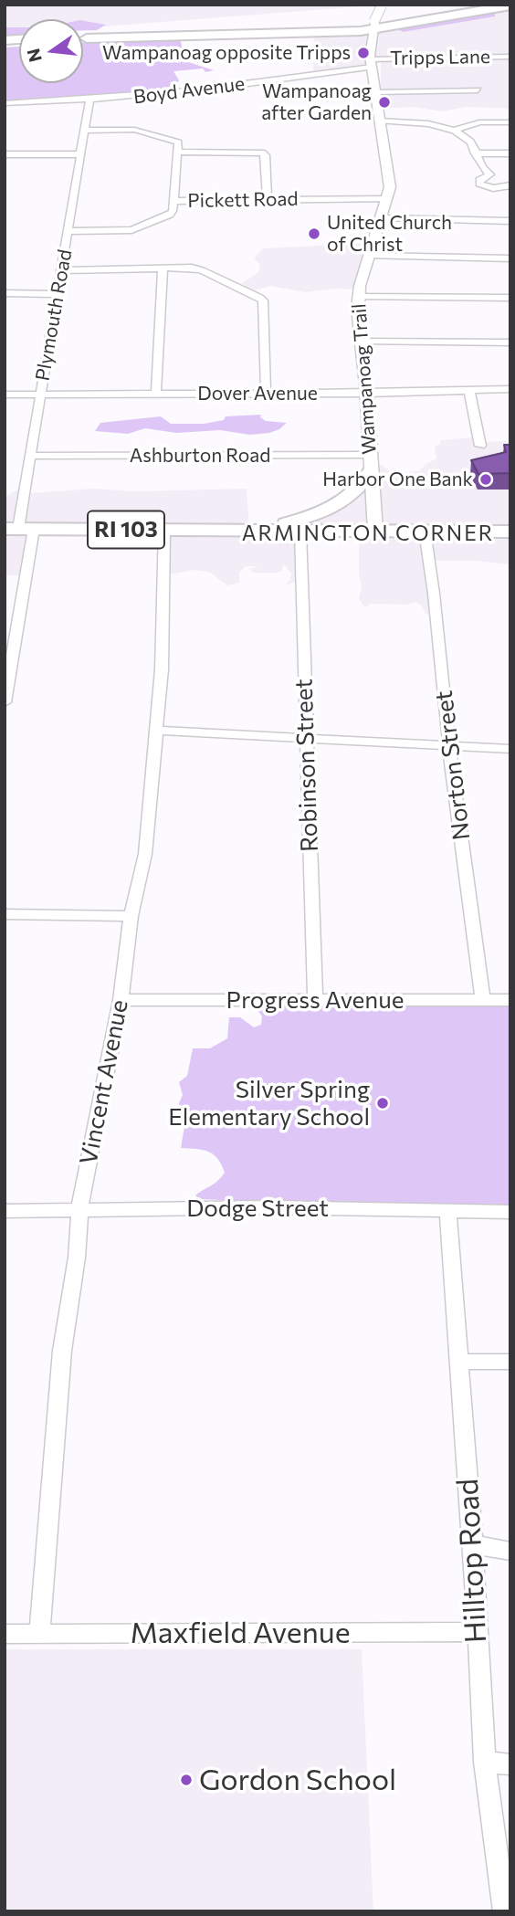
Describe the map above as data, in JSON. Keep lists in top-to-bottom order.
{
  "streets": {
    "main road": ["Wampanoag Trail", "RI 103"],
    "street": [
      "Tripps Lane",
      "Boyd Avenue",
      "Pickett Road",
      "Plymouth Road",
      "Dover Avenue",
      "Ashburton Road",
      "Robinson Street",
      "Norton Street",
      "Progress Avenue",
      "Vincent Avenue",
      "Dodge Street",
      "Hilltop Road",
      "Maxfield Avenue"
    ]
  },
  "crossings": [
    ["Tripps Lane", "Boyd Avenue"],
    ["Tripps Lane", "Wampanoag Trail"],
    ["Boyd Avenue", "Plymouth Road"],
    ["Boyd Avenue", "Wampanoag Trail"],
    ["Pickett Road", "Wampanoag Trail"],
    ["Plymouth Road", "Dover Avenue"],
    ["Plymouth Road", "Ashburton Road"],
    ["Plymouth Road", "RI 103"],
    ["Wampanoag Trail", "Dover Avenue"],
    ["Wampanoag Trail", "Ashburton Road"],
    ["Wampanoag Trail", "RI 103"],
    ["RI 103", "Robinson Street"],
    ["RI 103", "Norton Street"],
    ["RI 103", "Vincent Avenue"],
    ["Robinson Street", "Progress Avenue"],
    ["Norton Street", "Progress Avenue"],
    ["Progress Avenue", "Vincent Avenue"],
    ["Vincent Avenue", "Dodge Street"],
    ["Vincent Avenue", "Maxfield Avenue"],
    ["Dodge Street", "Hilltop Road"],
    ["Hilltop Road", "Maxfield Avenue"]
  ],
  "districts": ["ARMINGTON CORNER"],
  "places": [
    "Wampanoag opposite Tripps",
    "Wampanoag after Garden",
    "United Church of Christ",
    "Harbor One Bank",
    "Silver Spring Elementary School",
    "Gordon School"
  ],
  "north": "left"
}
